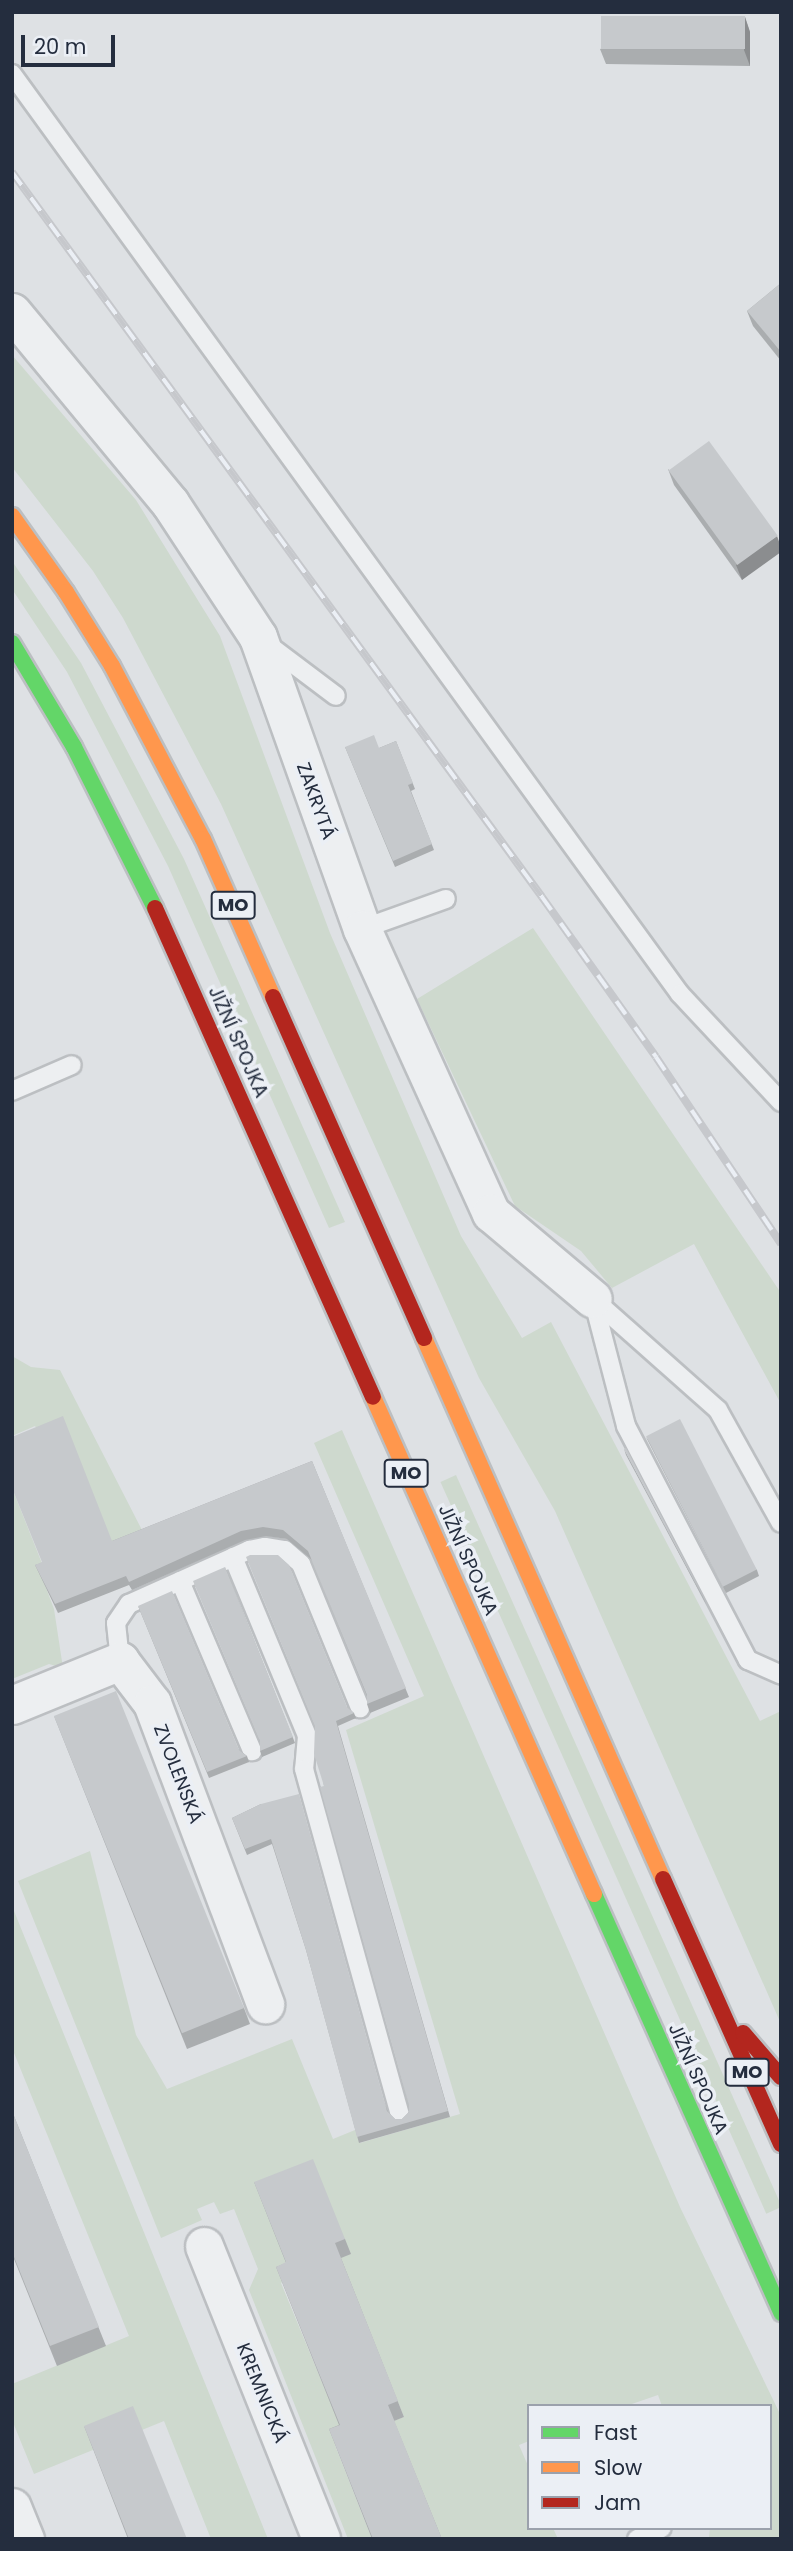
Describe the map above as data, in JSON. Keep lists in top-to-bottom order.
{
  "streets": {
    "highway": ["MO", "JIŽNÍ SPOJKA"],
    "street": ["ZAKRYTÁ", "ZVOLENSKÁ", "KREMNICKÁ"]
  },
  "legend": ["Fast", "Slow", "Jam"],
  "scale_bar": "20 m"
}
